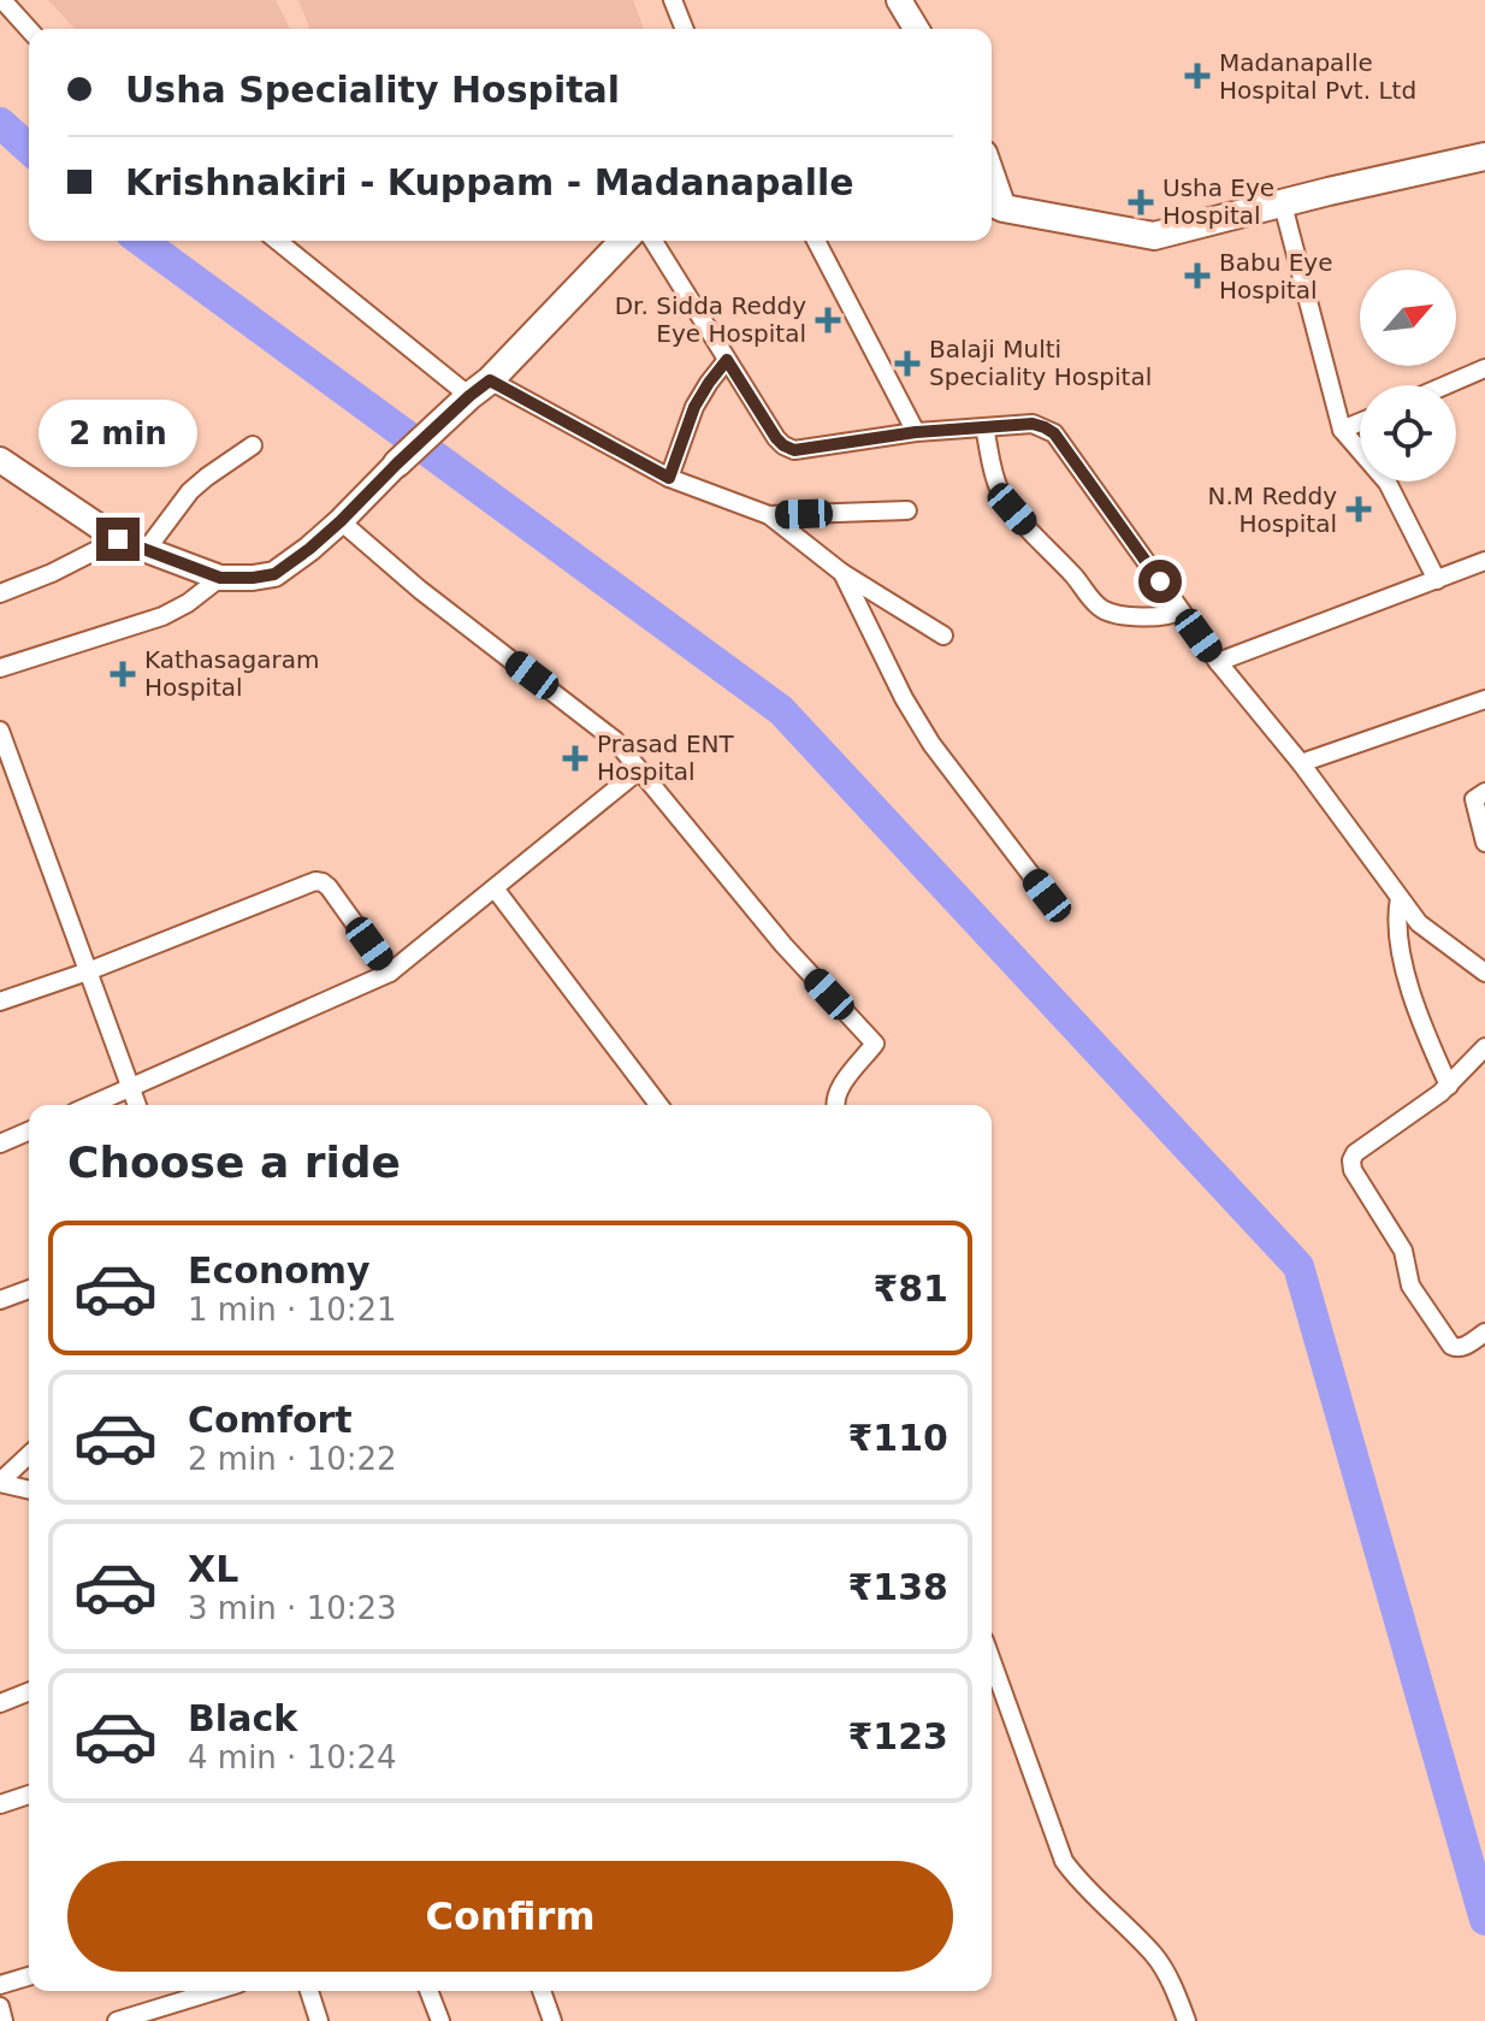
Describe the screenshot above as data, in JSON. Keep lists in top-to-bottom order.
{
  "places": {
    "health": [
      "Madanapalle Hospital Pvt. Ltd",
      "Usha Eye Hospital",
      "Babu Eye Hospital",
      "Dr. Sidda Reddy Eye Hospital",
      "Balaji Multi Speciality Hospital",
      "N.M Reddy Hospital",
      "Kathasagaram Hospital",
      "Prasad ENT Hospital"
    ]
  },
  "north": "top right",
  "page": {
    "banner": ["Usha Speciality Hospital", "Krishnakiri - Kuppam - Madanapalle"],
    "bubble": "2 min",
    "heading": "Choose a ride",
    "list": [
      {
        "name": "Economy",
        "note": "1 min · 10:21",
        "value": "₹81"
      },
      {
        "name": "Comfort",
        "note": "2 min · 10:22",
        "value": "₹110"
      },
      {
        "name": "XL",
        "note": "3 min · 10:23",
        "value": "₹138"
      },
      {
        "name": "Black",
        "note": "4 min · 10:24",
        "value": "₹123"
      }
    ],
    "buttons": "Confirm"
  }
}
